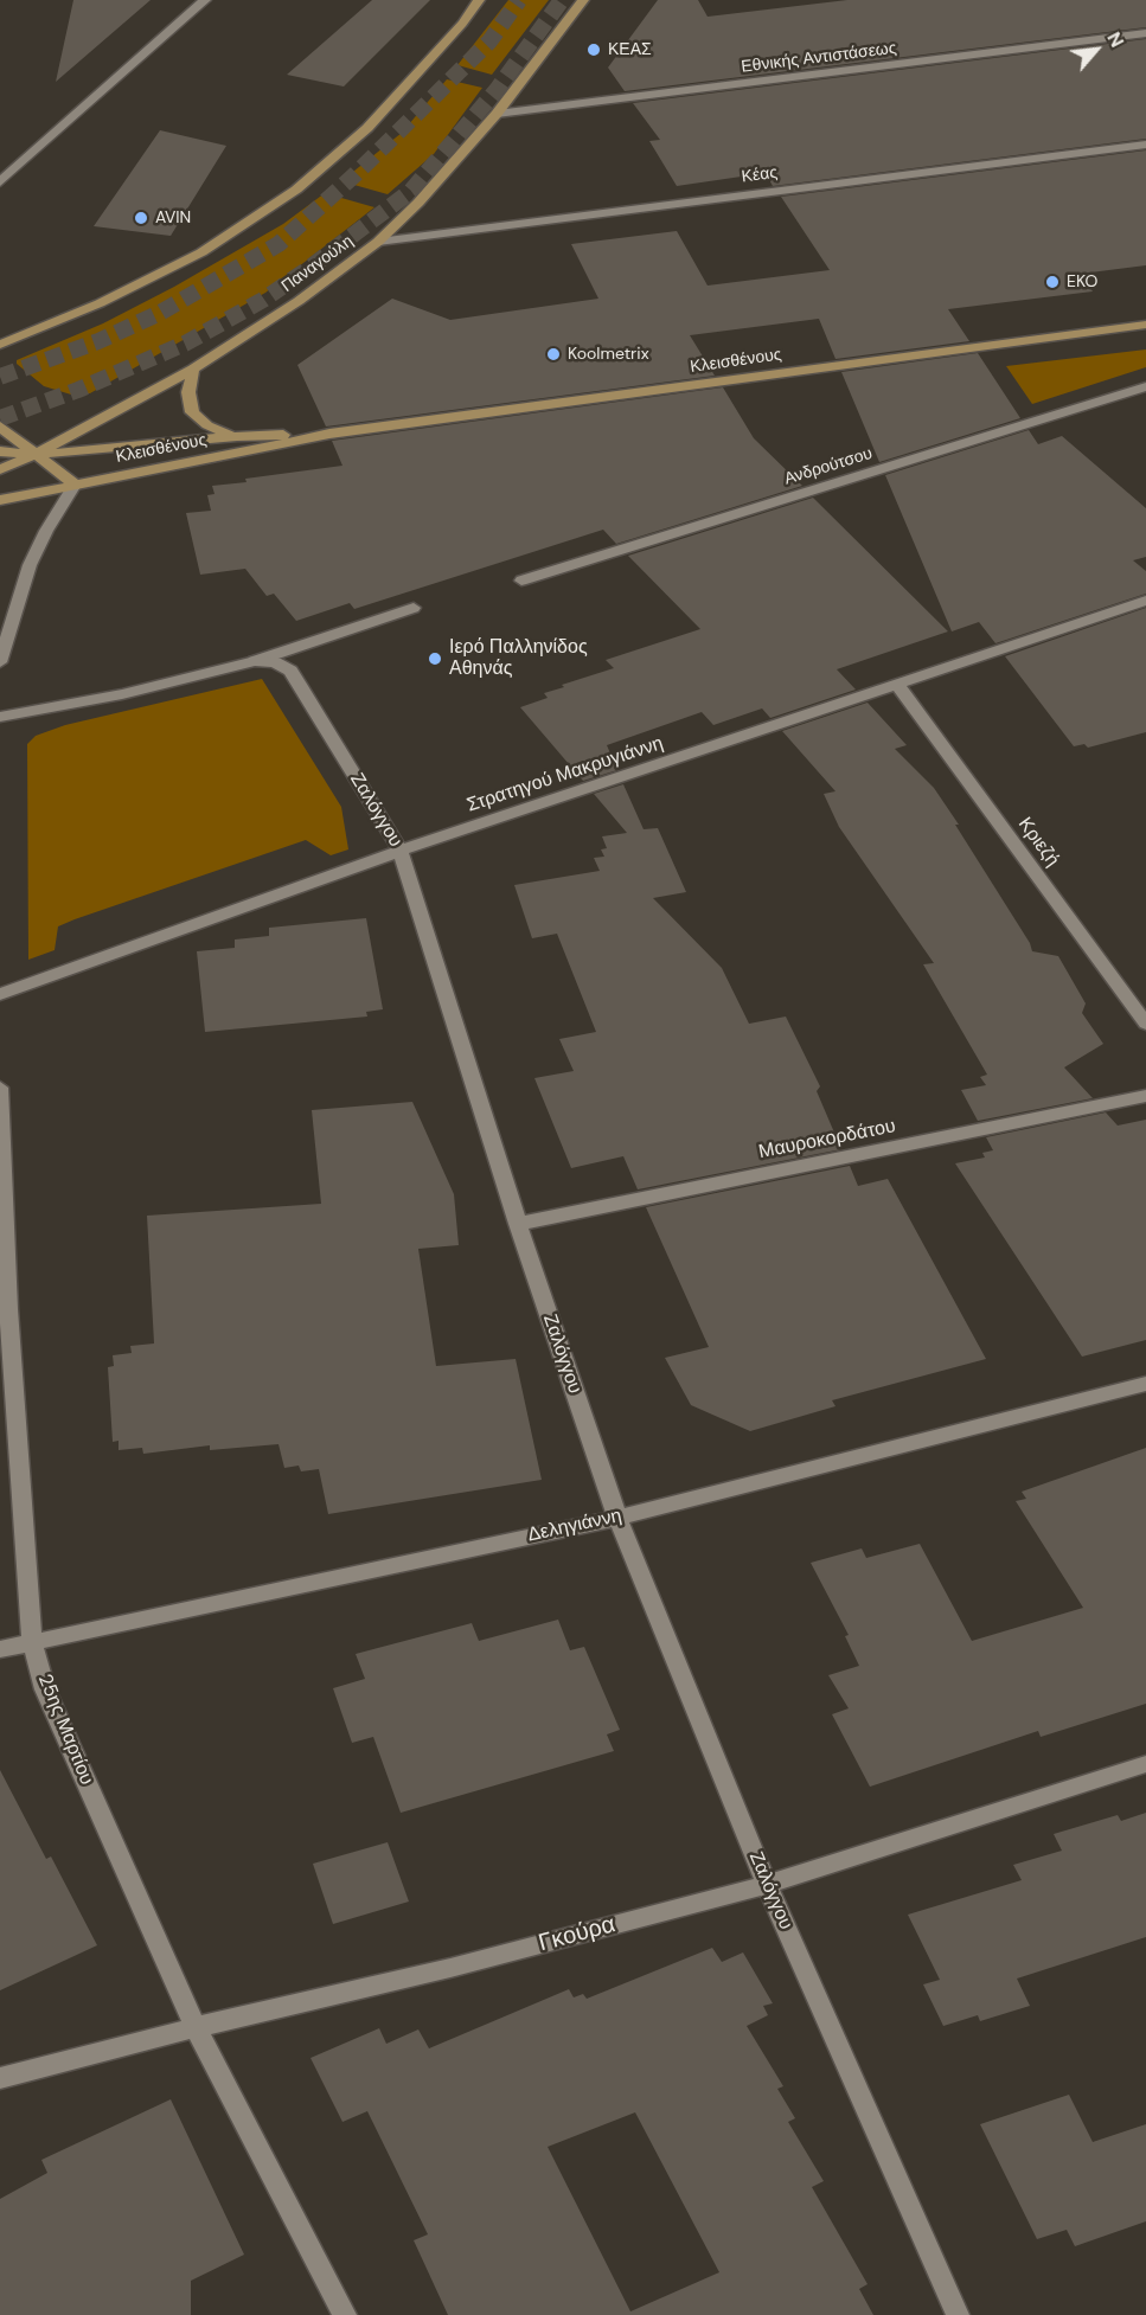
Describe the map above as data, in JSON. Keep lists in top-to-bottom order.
{
  "streets": {
    "main road": ["Παναγούλη", "Κλεισθένους"],
    "street": [
      "Εθνικής Αντιστάσεως",
      "Κέας",
      "Ανδρούτσου",
      "Στρατηγού Μακρυγιάννη",
      "Ζαλόγγου",
      "Κριεζή",
      "Μαυροκορδάτου",
      "Δεληγιάννη",
      "25ης Μαρτίου",
      "Γκούρα"
    ]
  },
  "crossings": [
    ["Εθνικής Αντιστάσεως", "Παναγούλη"],
    ["Κέας", "Παναγούλη"],
    ["Παναγούλη", "Κλεισθένους"],
    ["Στρατηγού Μακρυγιάννη", "Ζαλόγγου"],
    ["Στρατηγού Μακρυγιάννη", "Κριεζή"],
    ["Ζαλόγγου", "Μαυροκορδάτου"],
    ["Ζαλόγγου", "Δεληγιάννη"],
    ["Ζαλόγγου", "Γκούρα"],
    ["Δεληγιάννη", "25ης Μαρτίου"],
    ["25ης Μαρτίου", "Γκούρα"]
  ],
  "places": [
    "ΚΕΑΣ",
    "AVIN",
    "EKO",
    "Koolmetrix",
    "Ιερό Παλληνίδος Αθηνάς"
  ],
  "north": "top right"
}
